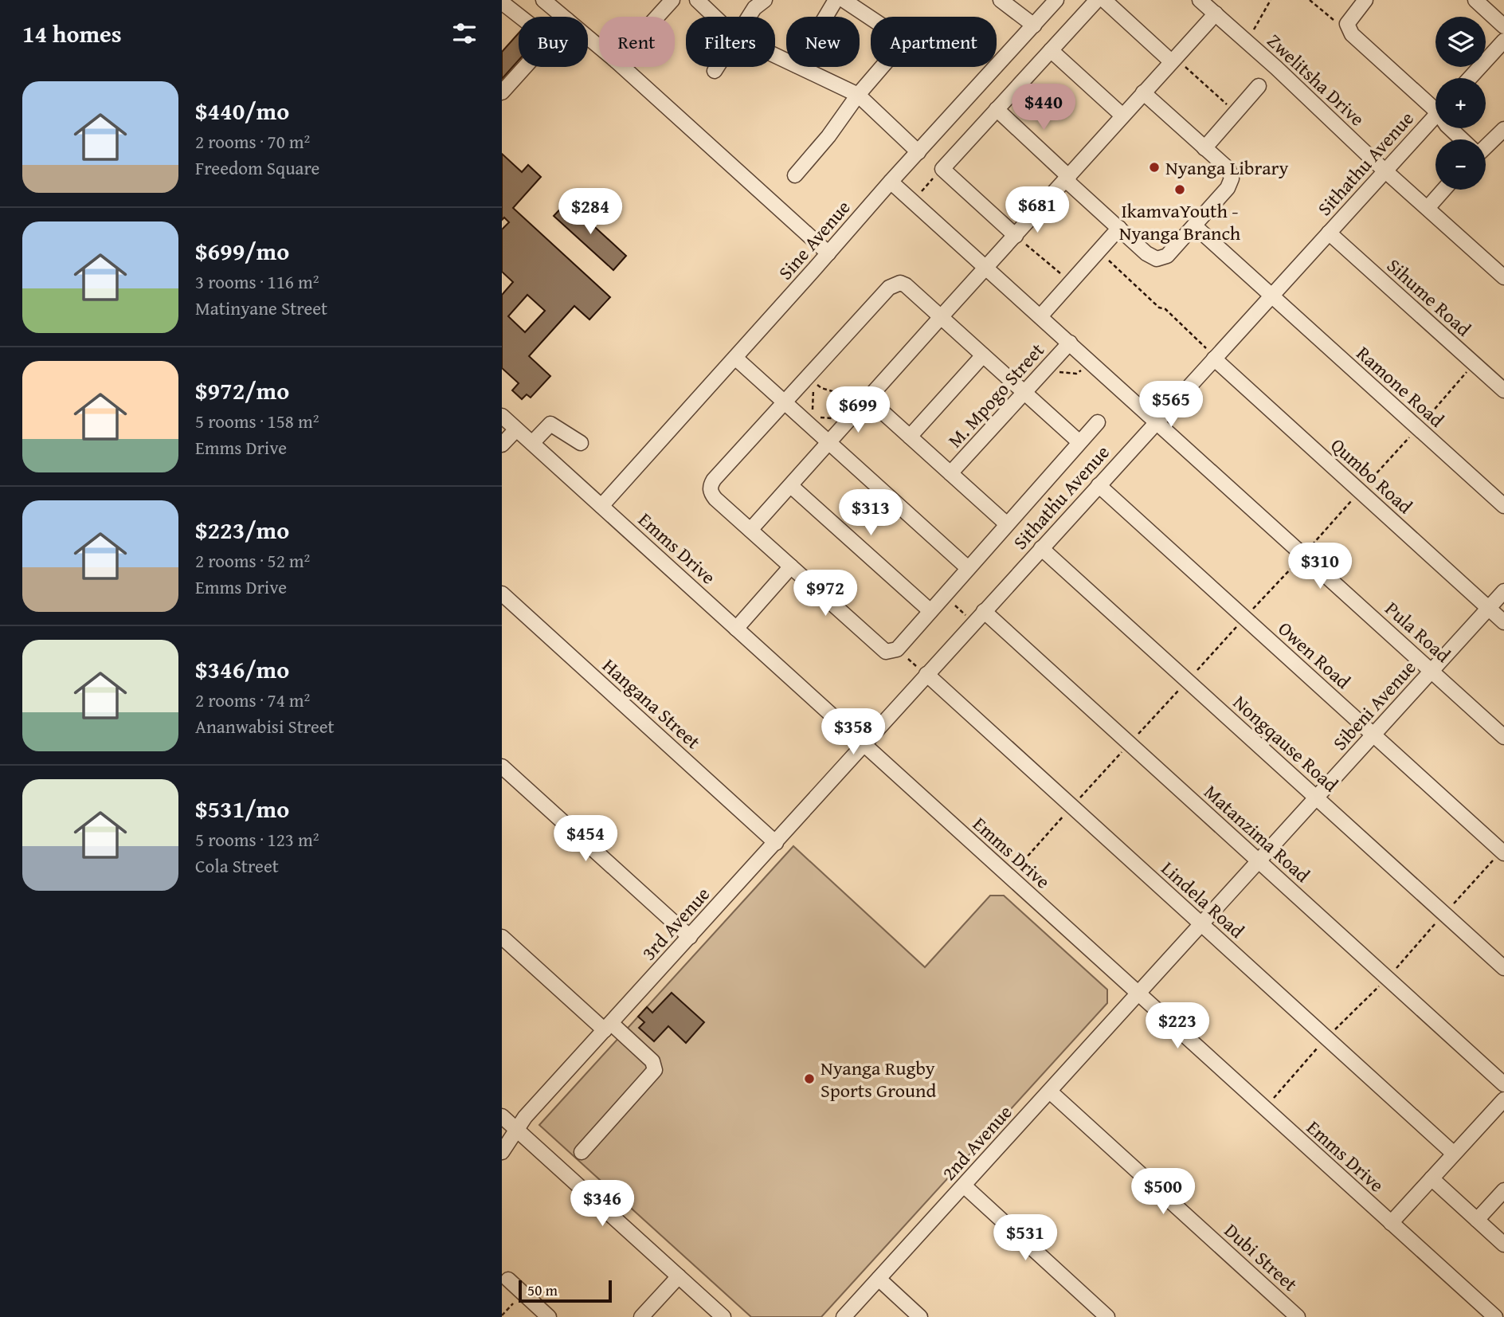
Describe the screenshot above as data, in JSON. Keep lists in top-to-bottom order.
{
  "streets": {
    "street": [
      "Zwelitsha Drive",
      "Sithathu Avenue",
      "Sine Avenue",
      "Sihume Road",
      "Ramone Road",
      "M. Mpogo Street",
      "Qumbo Road",
      "Emms Drive",
      "Pula Road",
      "Owen Road",
      "Hangana Street",
      "Sibeni Avenue",
      "Nongqause Road",
      "Matanzima Road",
      "Lindela Road",
      "3rd Avenue",
      "2nd Avenue",
      "Dubi Street"
    ]
  },
  "crossings": [
    ["Zwelitsha Drive", "Sithathu Avenue"],
    ["Sithathu Avenue", "Sihume Road"],
    ["Sithathu Avenue", "Ramone Road"],
    ["Sithathu Avenue", "Qumbo Road"],
    ["Sithathu Avenue", "Emms Drive"],
    ["Sithathu Avenue", "Pula Road"],
    ["Sithathu Avenue", "Owen Road"],
    ["Sithathu Avenue", "Nongqause Road"],
    ["Sithathu Avenue", "Matanzima Road"],
    ["Sithathu Avenue", "Lindela Road"],
    ["Sithathu Avenue", "3rd Avenue"],
    ["Sine Avenue", "Emms Drive"],
    ["Sine Avenue", "Pula Road"],
    ["M. Mpogo Street", "Pula Road"],
    ["Qumbo Road", "Sibeni Avenue"],
    ["Emms Drive", "Sibeni Avenue"],
    ["Emms Drive", "3rd Avenue"],
    ["Emms Drive", "2nd Avenue"],
    ["Pula Road", "Sibeni Avenue"],
    ["Owen Road", "Sibeni Avenue"],
    ["Hangana Street", "3rd Avenue"],
    ["Sibeni Avenue", "Nongqause Road"],
    ["Sibeni Avenue", "Matanzima Road"],
    ["Sibeni Avenue", "Lindela Road"],
    ["Sibeni Avenue", "2nd Avenue"],
    ["2nd Avenue", "Dubi Street"]
  ],
  "places": ["Nyanga Library", "IkamvaYouth - Nyanga Branch", "Nyanga Rugby Sports Ground"],
  "scale_bar": "50 m",
  "page": {
    "heading": "14 homes",
    "map_buttons": ["+", "−"],
    "chip": [
      "Buy",
      "Rent",
      "Filters",
      "New",
      "Apartment"
    ],
    "list": [
      {
        "name": "$440/mo",
        "note": "2 rooms · 70 m² · Freedom Square"
      },
      {
        "name": "$699/mo",
        "note": "3 rooms · 116 m² · Matinyane Street"
      },
      {
        "name": "$972/mo",
        "note": "5 rooms · 158 m² · Emms Drive"
      },
      {
        "name": "$223/mo",
        "note": "2 rooms · 52 m² · Emms Drive"
      },
      {
        "name": "$346/mo",
        "note": "2 rooms · 74 m² · Ananwabisi Street"
      },
      {
        "name": "$531/mo",
        "note": "5 rooms · 123 m² · Cola Street"
      }
    ],
    "price": [
      "$440",
      "$681",
      "$284",
      "$565",
      "$699",
      "$313",
      "$310",
      "$972",
      "$358",
      "$454",
      "$223",
      "$500",
      "$346",
      "$531"
    ],
    "scale": "50 m"
  }
}
